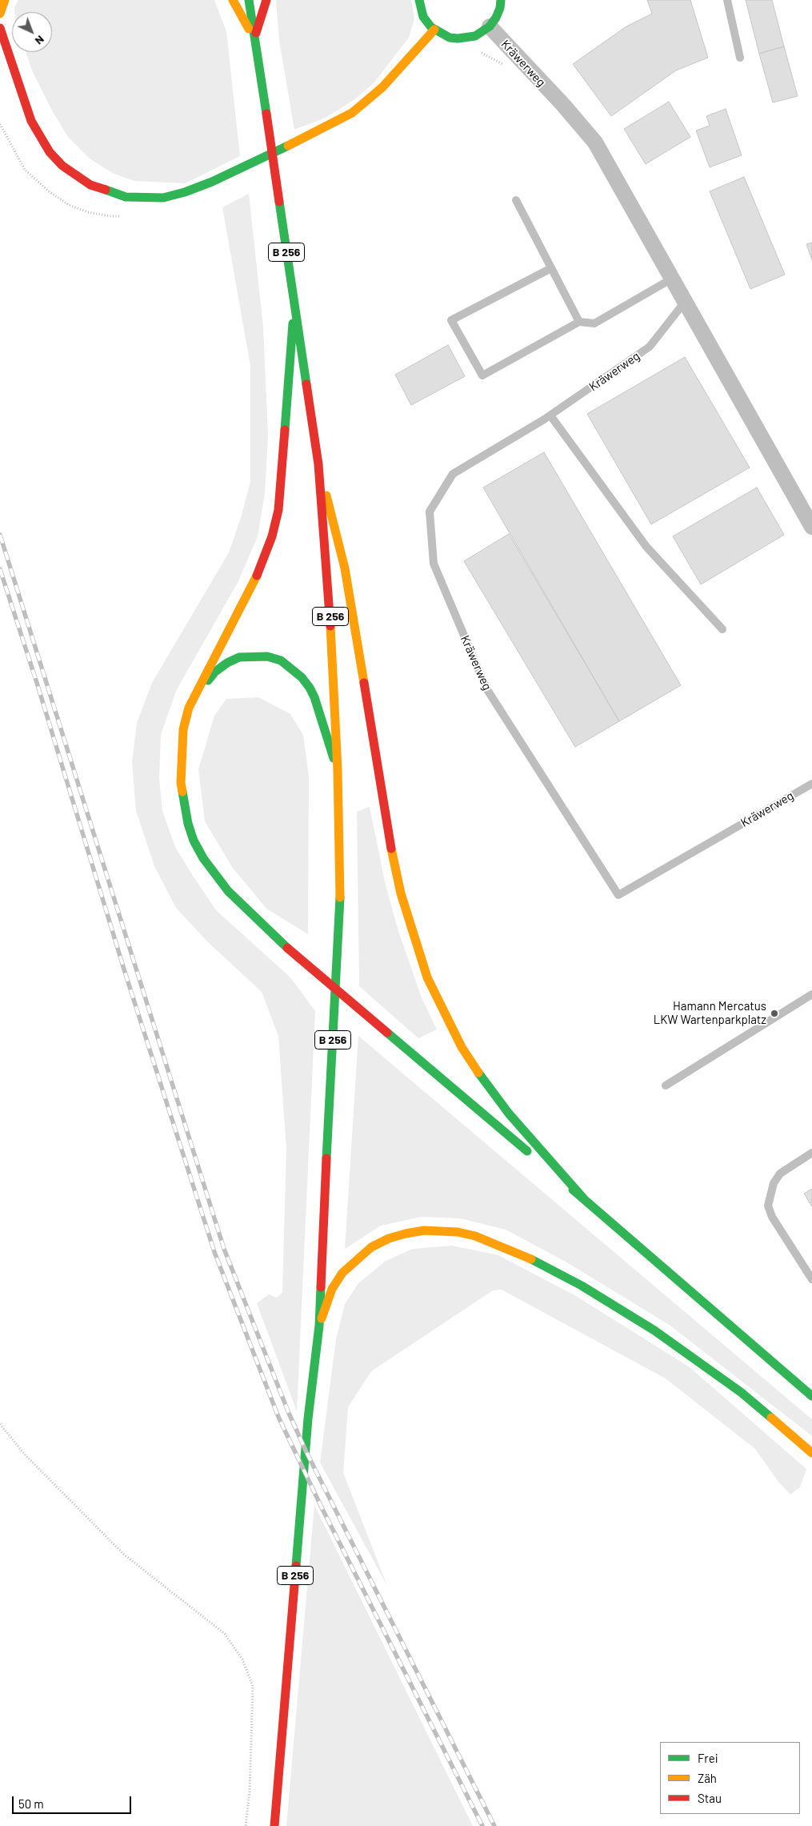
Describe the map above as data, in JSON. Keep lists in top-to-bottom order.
{
  "streets": {
    "main road": ["B 256"],
    "street": ["Kräwerweg"]
  },
  "places": ["Hamann Mercatus LKW Wartenparkplatz"],
  "legend": ["Frei", "Zäh", "Stau"],
  "scale_bar": "50 m",
  "north": "bottom right"
}
